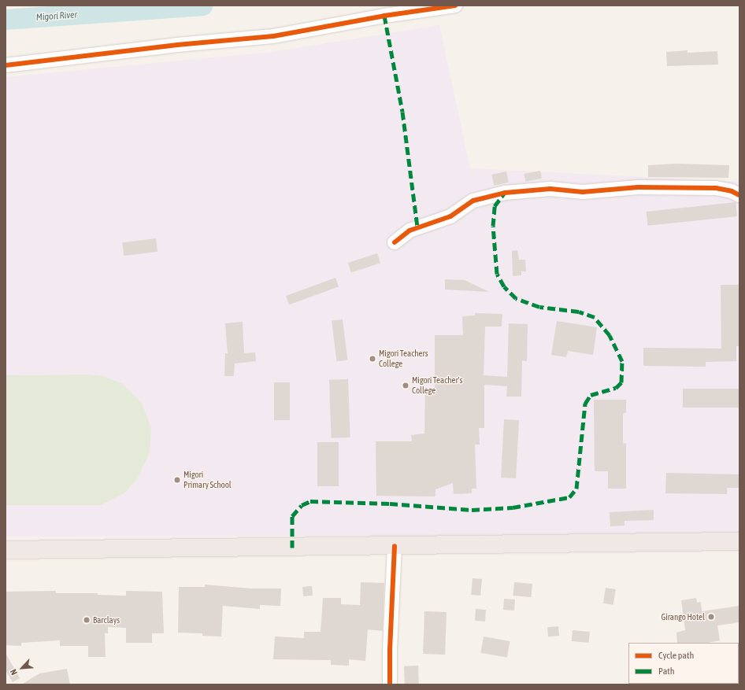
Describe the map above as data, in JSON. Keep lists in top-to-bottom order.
{
  "water": ["Migori River"],
  "places": [
    "Migori Teachers College",
    "Migori Teacher's College",
    "Migori Primary School",
    "Girango Hotel",
    "Barclays"
  ],
  "legend": ["Cycle path", "Path"],
  "north": "bottom left"
}
